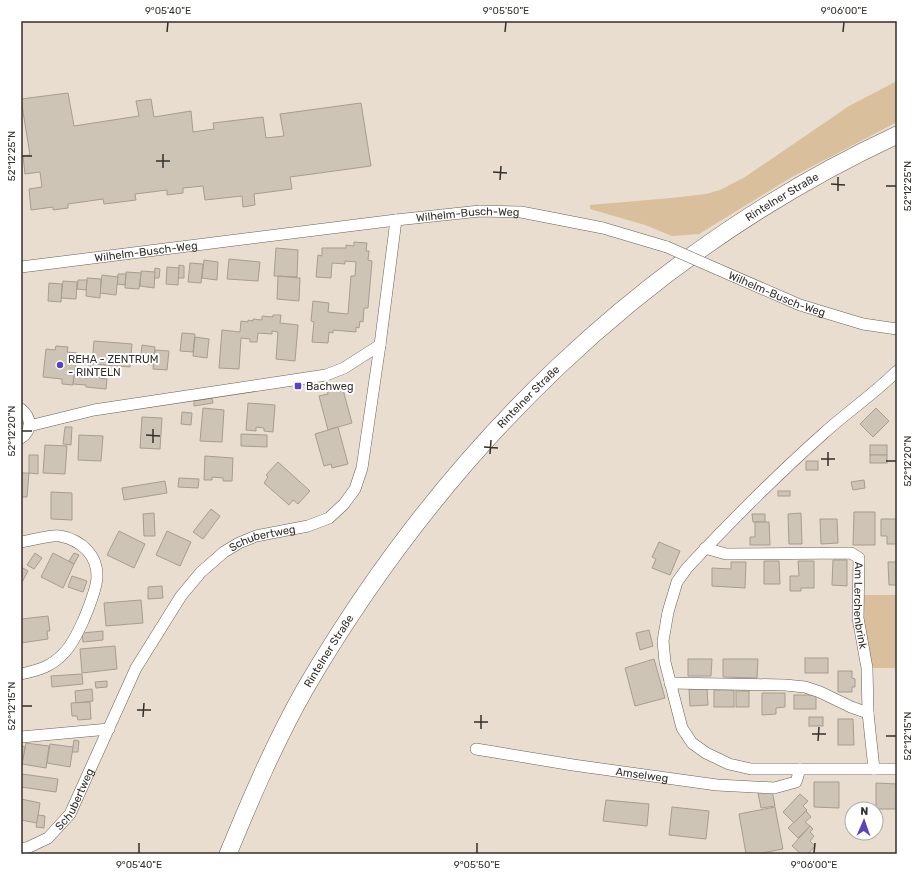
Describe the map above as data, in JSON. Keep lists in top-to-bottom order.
{
  "streets": {
    "main road": ["Rintelner Straße"],
    "street": [
      "Wilhelm-Busch-Weg",
      "Schubertweg",
      "Am Lerchenbrink",
      "Amselweg"
    ]
  },
  "places": {
    "other": ["REHA - ZENTRUM - RINTELN"],
    "transit": ["Bachweg"]
  },
  "north": "top",
  "coordinates": [
    "9°05'40\"E",
    "9°05'50\"E",
    "9°06'00\"E",
    "52°12'25\"N",
    "52°12'20\"N",
    "52°12'15\"N"
  ]
}
